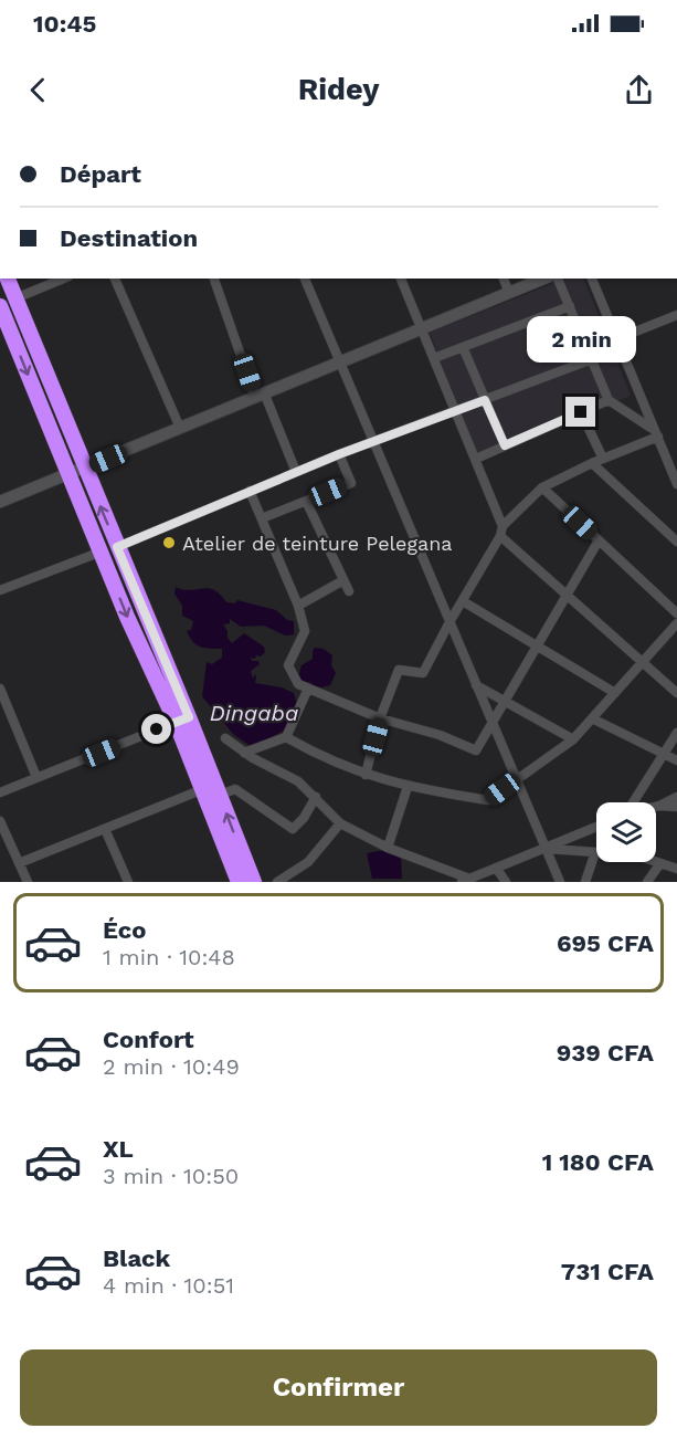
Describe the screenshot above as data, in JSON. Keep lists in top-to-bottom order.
{
  "water": ["Dingaba"],
  "places": ["Atelier de teinture Pelegana"],
  "page": {
    "status": "10:45",
    "header": "Ridey",
    "banner": ["Départ", "Destination"],
    "bubble": "2 min",
    "list": [
      {
        "name": "Éco",
        "note": "1 min · 10:48",
        "value": "695 CFA"
      },
      {
        "name": "Confort",
        "note": "2 min · 10:49",
        "value": "939 CFA"
      },
      {
        "name": "XL",
        "note": "3 min · 10:50",
        "value": "1 180 CFA"
      },
      {
        "name": "Black",
        "note": "4 min · 10:51",
        "value": "731 CFA"
      }
    ],
    "buttons": "Confirmer"
  }
}
